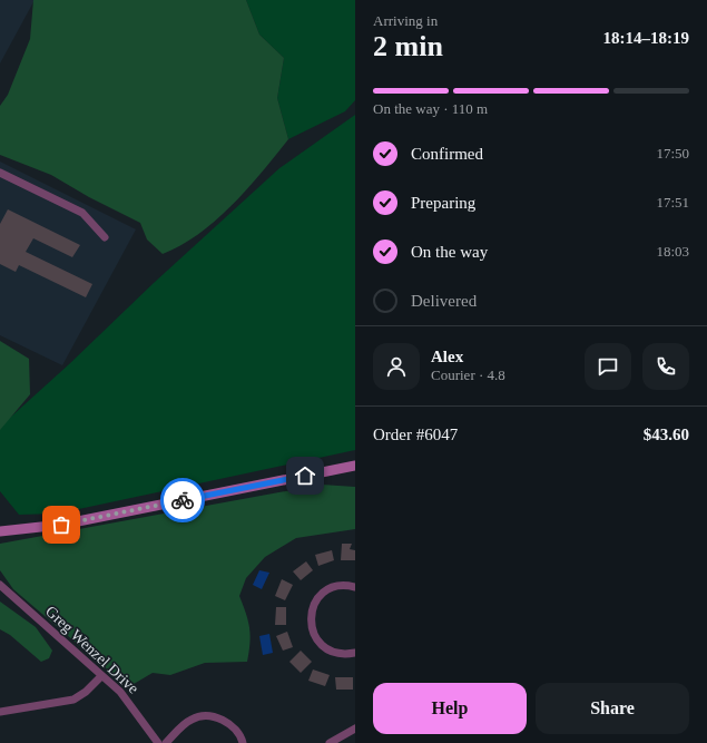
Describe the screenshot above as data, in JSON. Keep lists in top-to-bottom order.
{
  "streets": {
    "street": ["Greg Wenzel Drive"]
  },
  "page": {
    "heading": ["2 min", "Arriving in", "18:14–18:19"],
    "panel": [
      "Alex",
      "Courier · 4.8",
      "Order #6047",
      "$43.60"
    ],
    "bar": "On the way · 110 m",
    "list": [
      ["Confirmed", "17:50"],
      ["Preparing", "17:51"],
      ["On the way", "18:03"],
      "Delivered"
    ],
    "buttons": ["Help", "Share"]
  }
}
